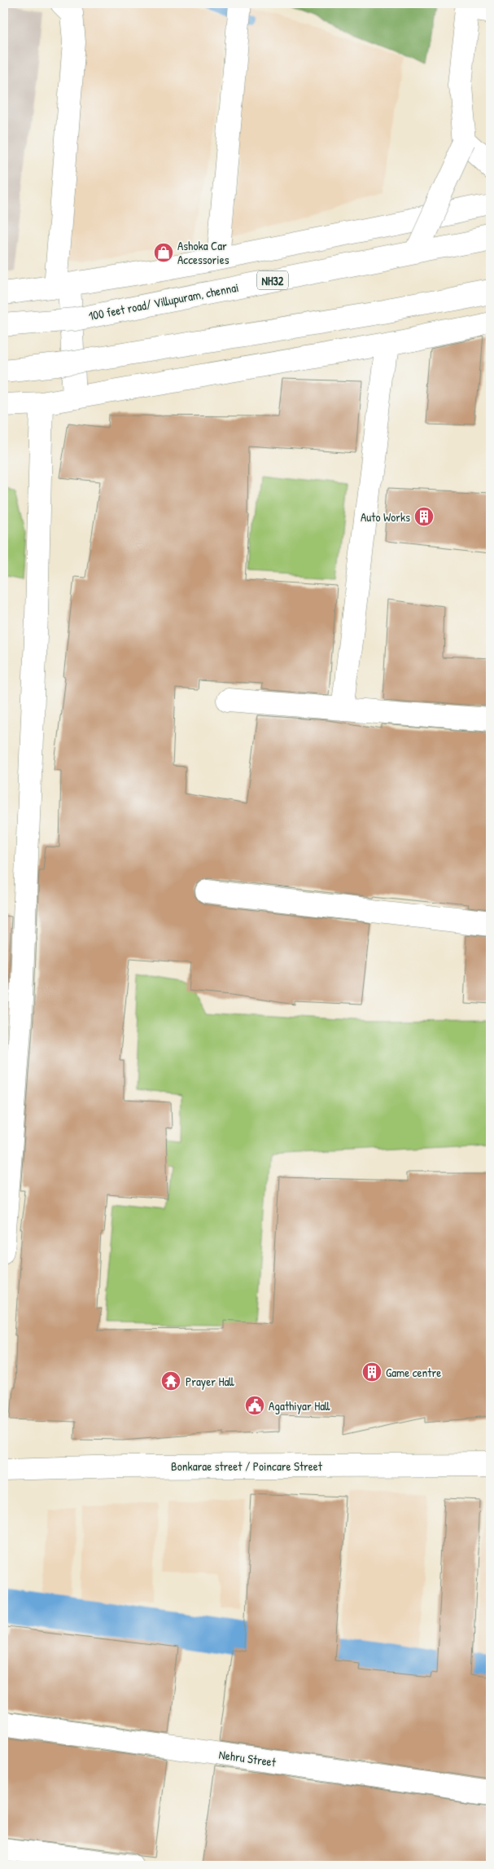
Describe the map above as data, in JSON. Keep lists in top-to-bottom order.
{
  "streets": {
    "main road": [
      "NH32",
      "100 feet road/ Villupuram, chennai",
      "Bonkarae street / Poincare Street",
      "Nehru Street"
    ]
  },
  "places": {
    "shop": ["Ashoka Car Accessories"],
    "building": ["Auto Works", "Game centre"],
    "temple": ["Prayer Hall"],
    "public building": ["Agathiyar Hall"]
  }
}
